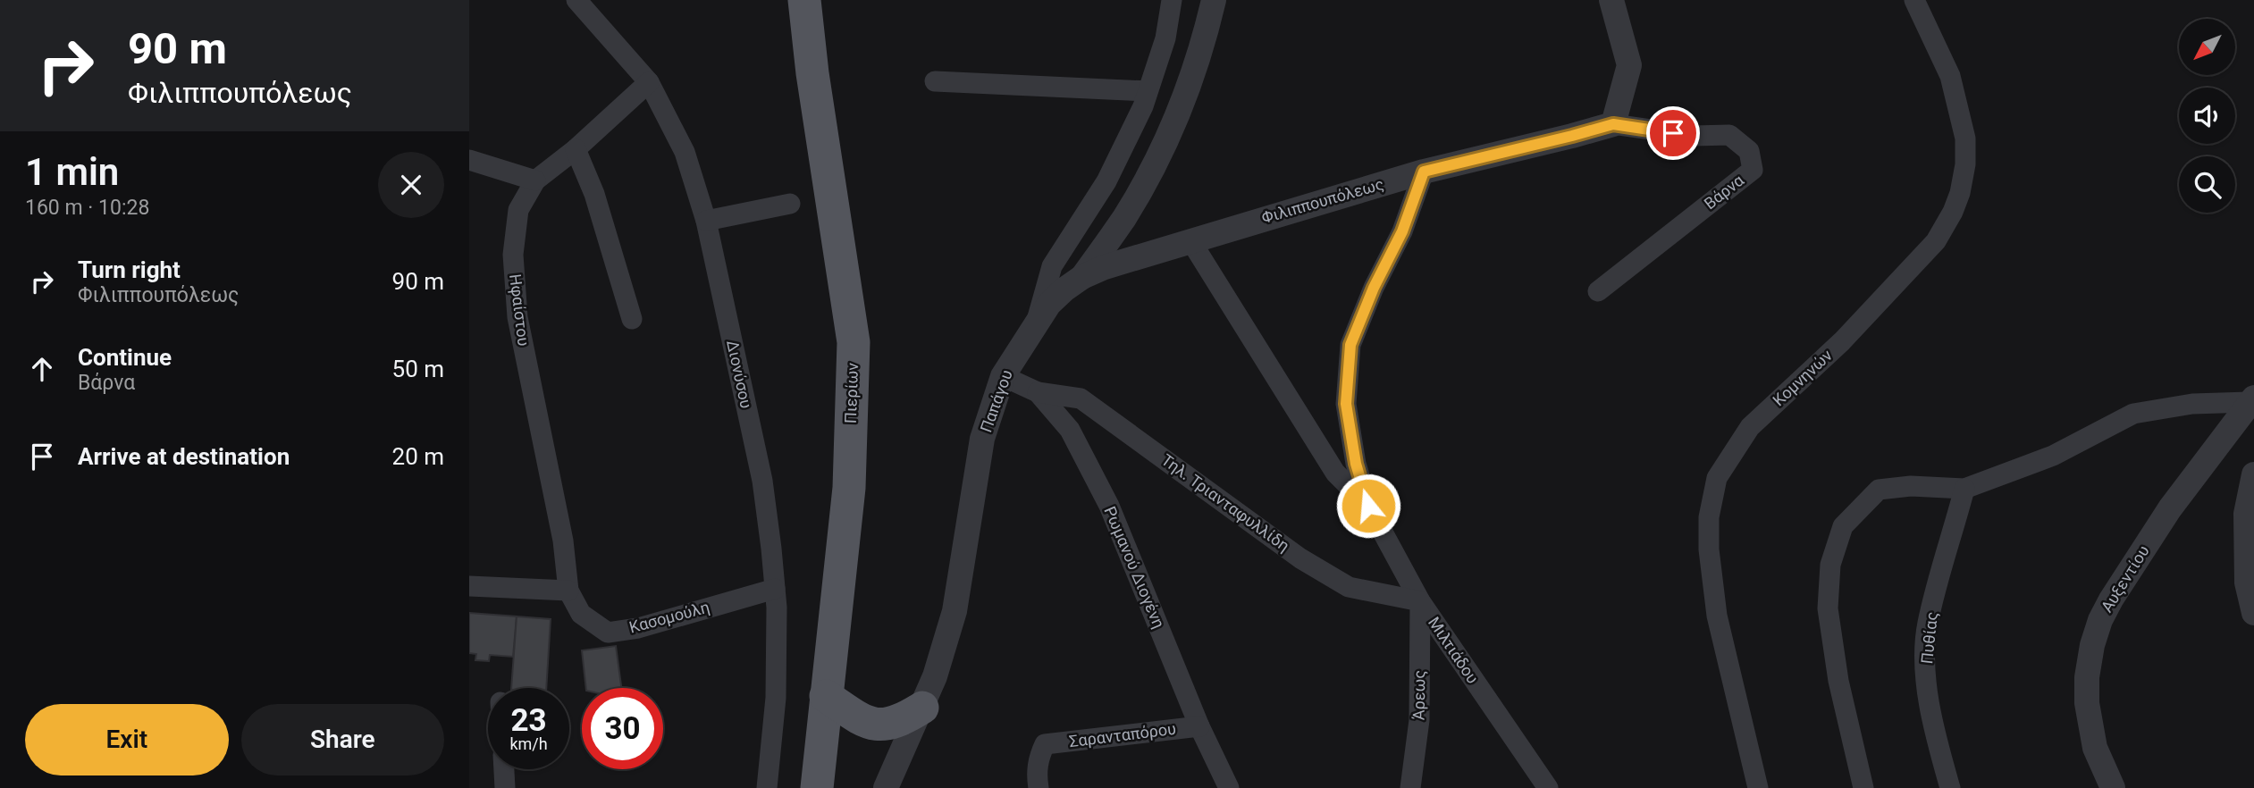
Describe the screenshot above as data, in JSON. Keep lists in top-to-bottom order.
{
  "streets": {
    "main road": ["Πιερίων"],
    "street": [
      "Βάρνα",
      "Φιλιππουπόλεως",
      "Ηφαίστου",
      "Διονύσου",
      "Κομνηνών",
      "Παπάγου",
      "Τηλ. Τριανταφυλλίδη",
      "Ρωμανού Διογένη",
      "Αυξεντίου",
      "Κασομούλη",
      "Πυθίας",
      "Μιλτιάδου",
      "Άρεως",
      "Σαρανταπόρου"
    ]
  },
  "crossings": [
    ["Βάρνα", "Φιλιππουπόλεως"],
    ["Φιλιππουπόλεως", "Παπάγου"],
    ["Φιλιππουπόλεως", "Μιλτιάδου"],
    ["Ηφαίστου", "Διονύσου"],
    ["Ηφαίστου", "Κασομούλη"],
    ["Διονύσου", "Κασομούλη"],
    ["Παπάγου", "Ρωμανού Διογένη"],
    ["Τηλ. Τριανταφυλλίδη", "Ρωμανού Διογένη"],
    ["Τηλ. Τριανταφυλλίδη", "Μιλτιάδου"],
    ["Τηλ. Τριανταφυλλίδη", "Άρεως"],
    ["Ρωμανού Διογένη", "Σαρανταπόρου"],
    ["Μιλτιάδου", "Άρεως"]
  ],
  "north": "bottom left",
  "page": {
    "turn": ["90 m", "Φιλιππουπόλεως"],
    "heading": ["1 min", "160 m · 10:28"],
    "list": [
      {
        "name": "Turn right",
        "note": "Φιλιππουπόλεως",
        "value": "90 m"
      },
      {
        "name": "Continue",
        "note": "Βάρνα",
        "value": "50 m"
      },
      {
        "name": "Arrive at destination",
        "value": "20 m"
      }
    ],
    "speed": "23 km/h",
    "limit": "30",
    "buttons": ["Exit", "Share"]
  }
}
